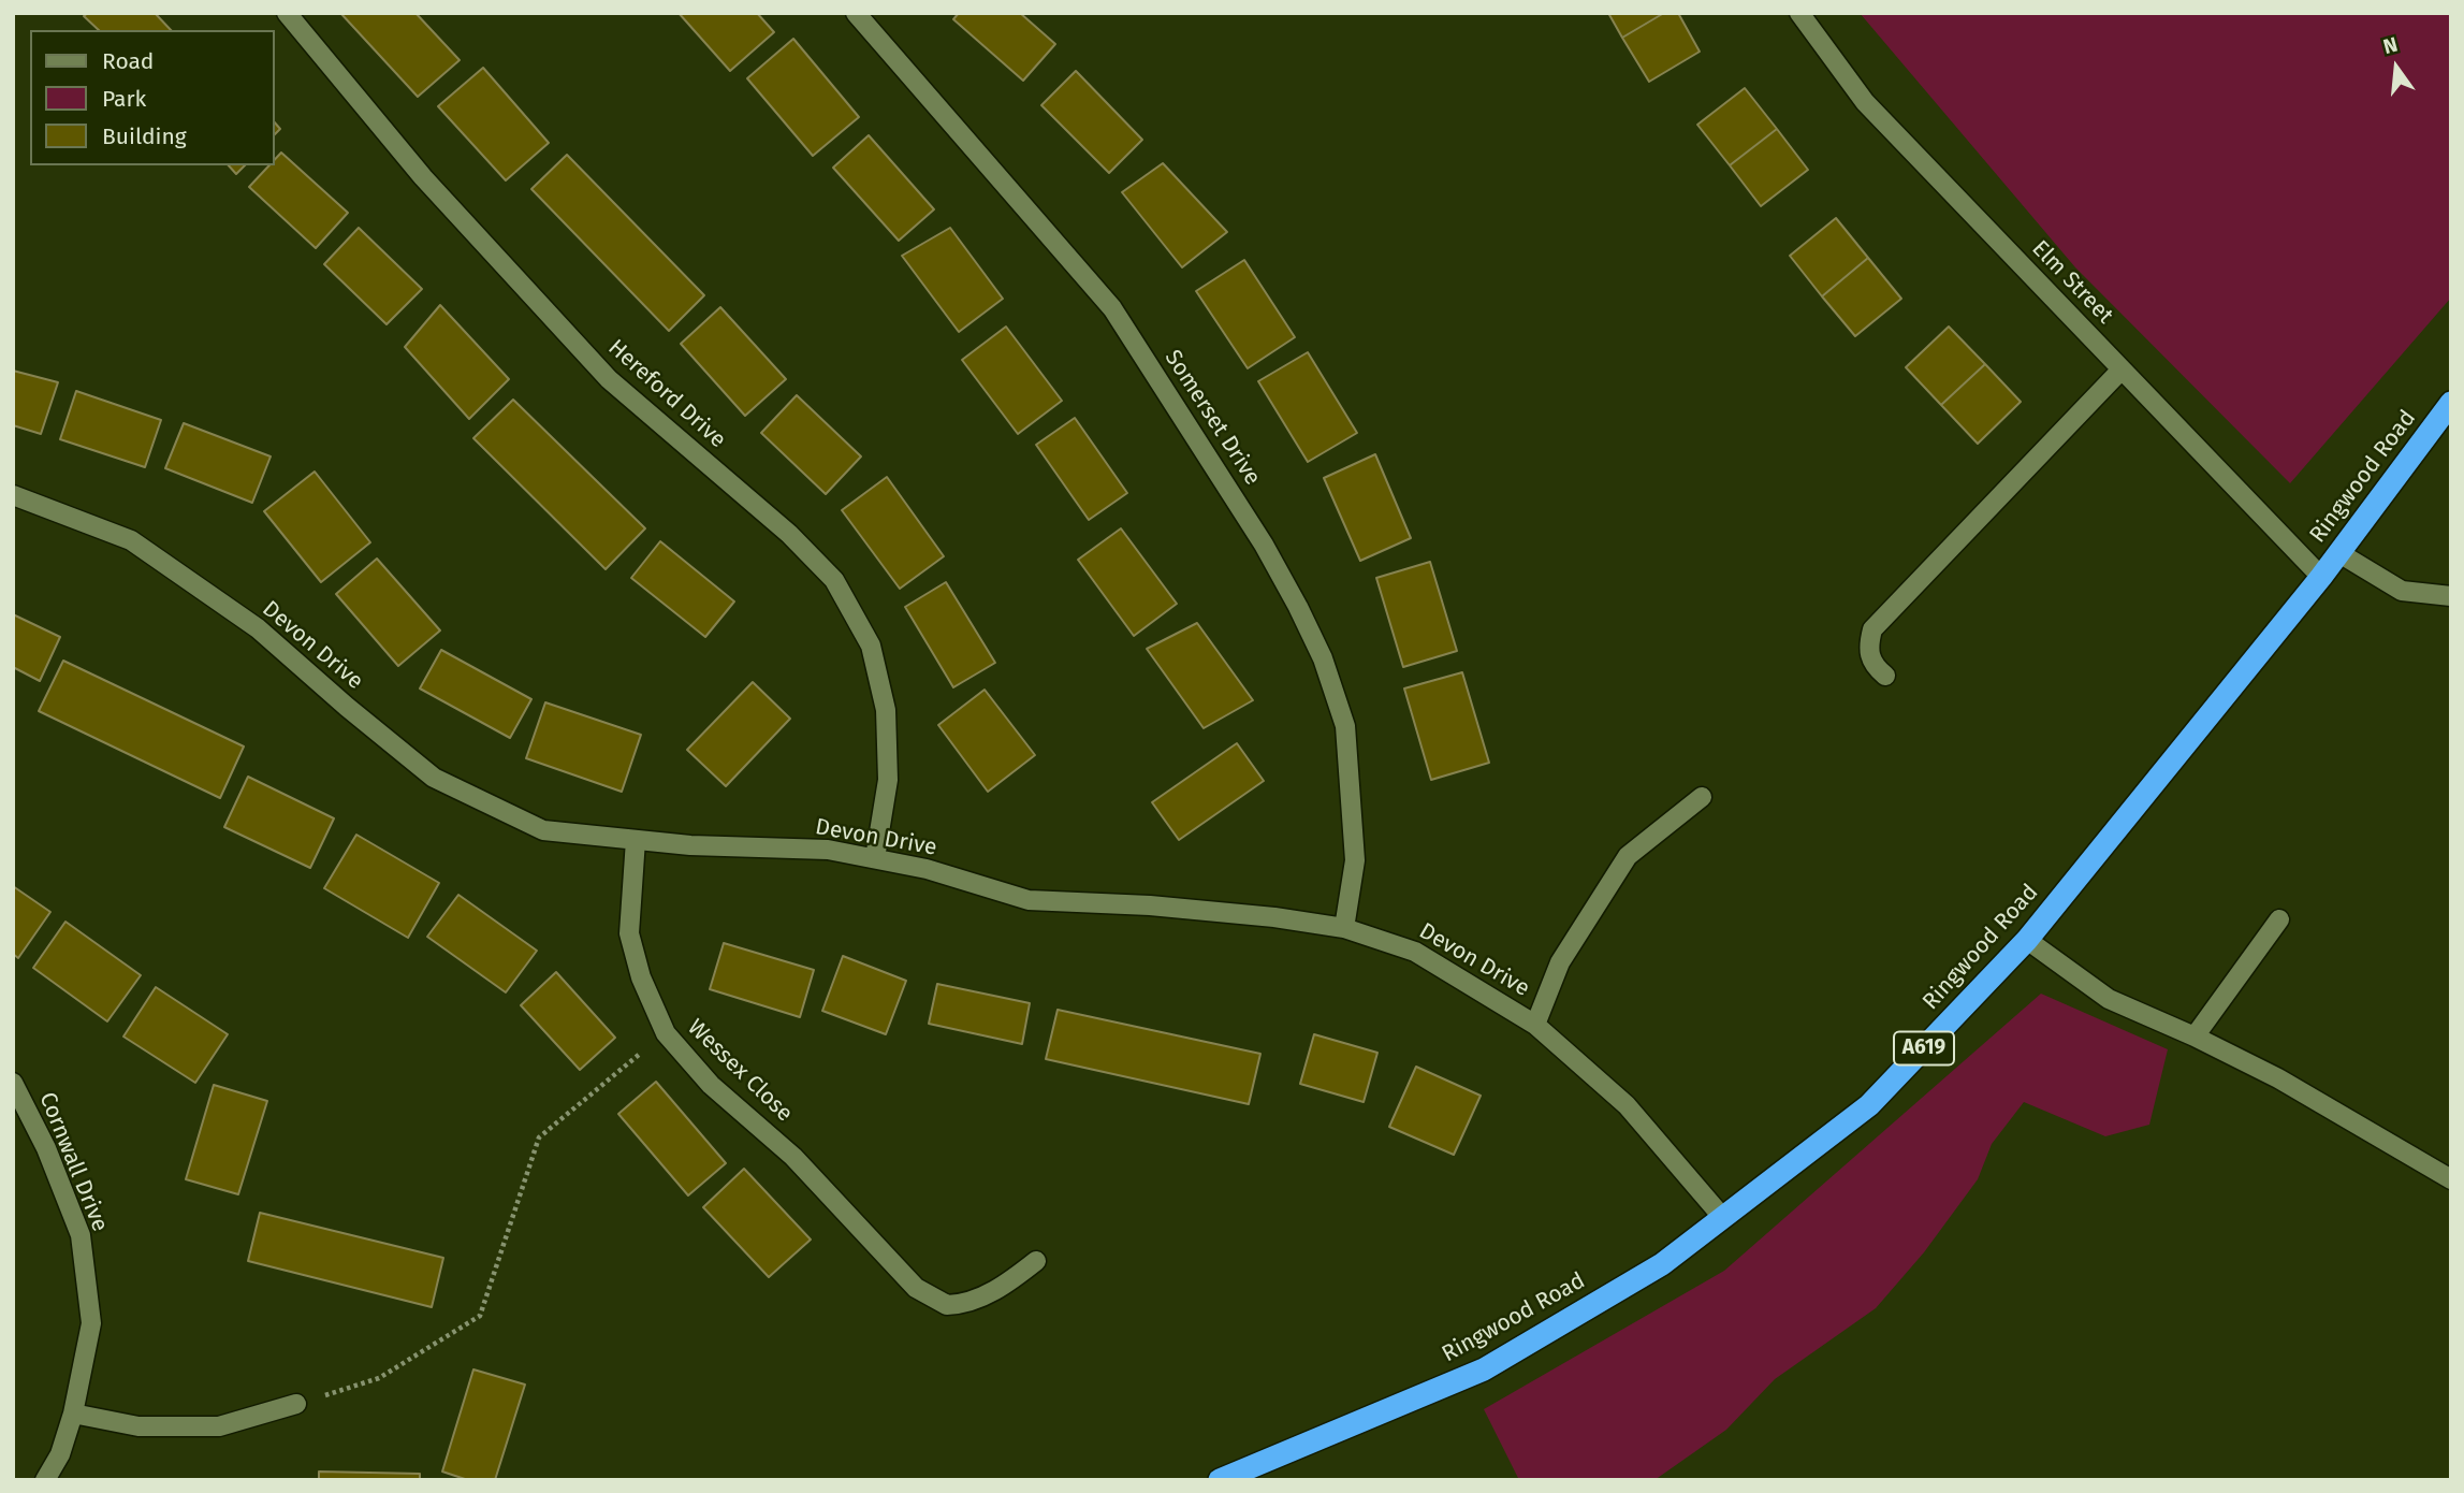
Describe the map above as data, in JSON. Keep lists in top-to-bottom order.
{
  "streets": {
    "highway": ["Ringwood Road", "A619"],
    "street": [
      "Elm Street",
      "Hereford Drive",
      "Somerset Drive",
      "Devon Drive",
      "Wessex Close",
      "Cornwall Drive"
    ]
  },
  "crossings": [
    ["Elm Street", "Ringwood Road"],
    ["Hereford Drive", "Devon Drive"],
    ["Somerset Drive", "Devon Drive"],
    ["Ringwood Road", "Devon Drive"],
    ["Devon Drive", "Wessex Close"]
  ],
  "legend": ["Road", "Park", "Building"],
  "north": "top"
}
